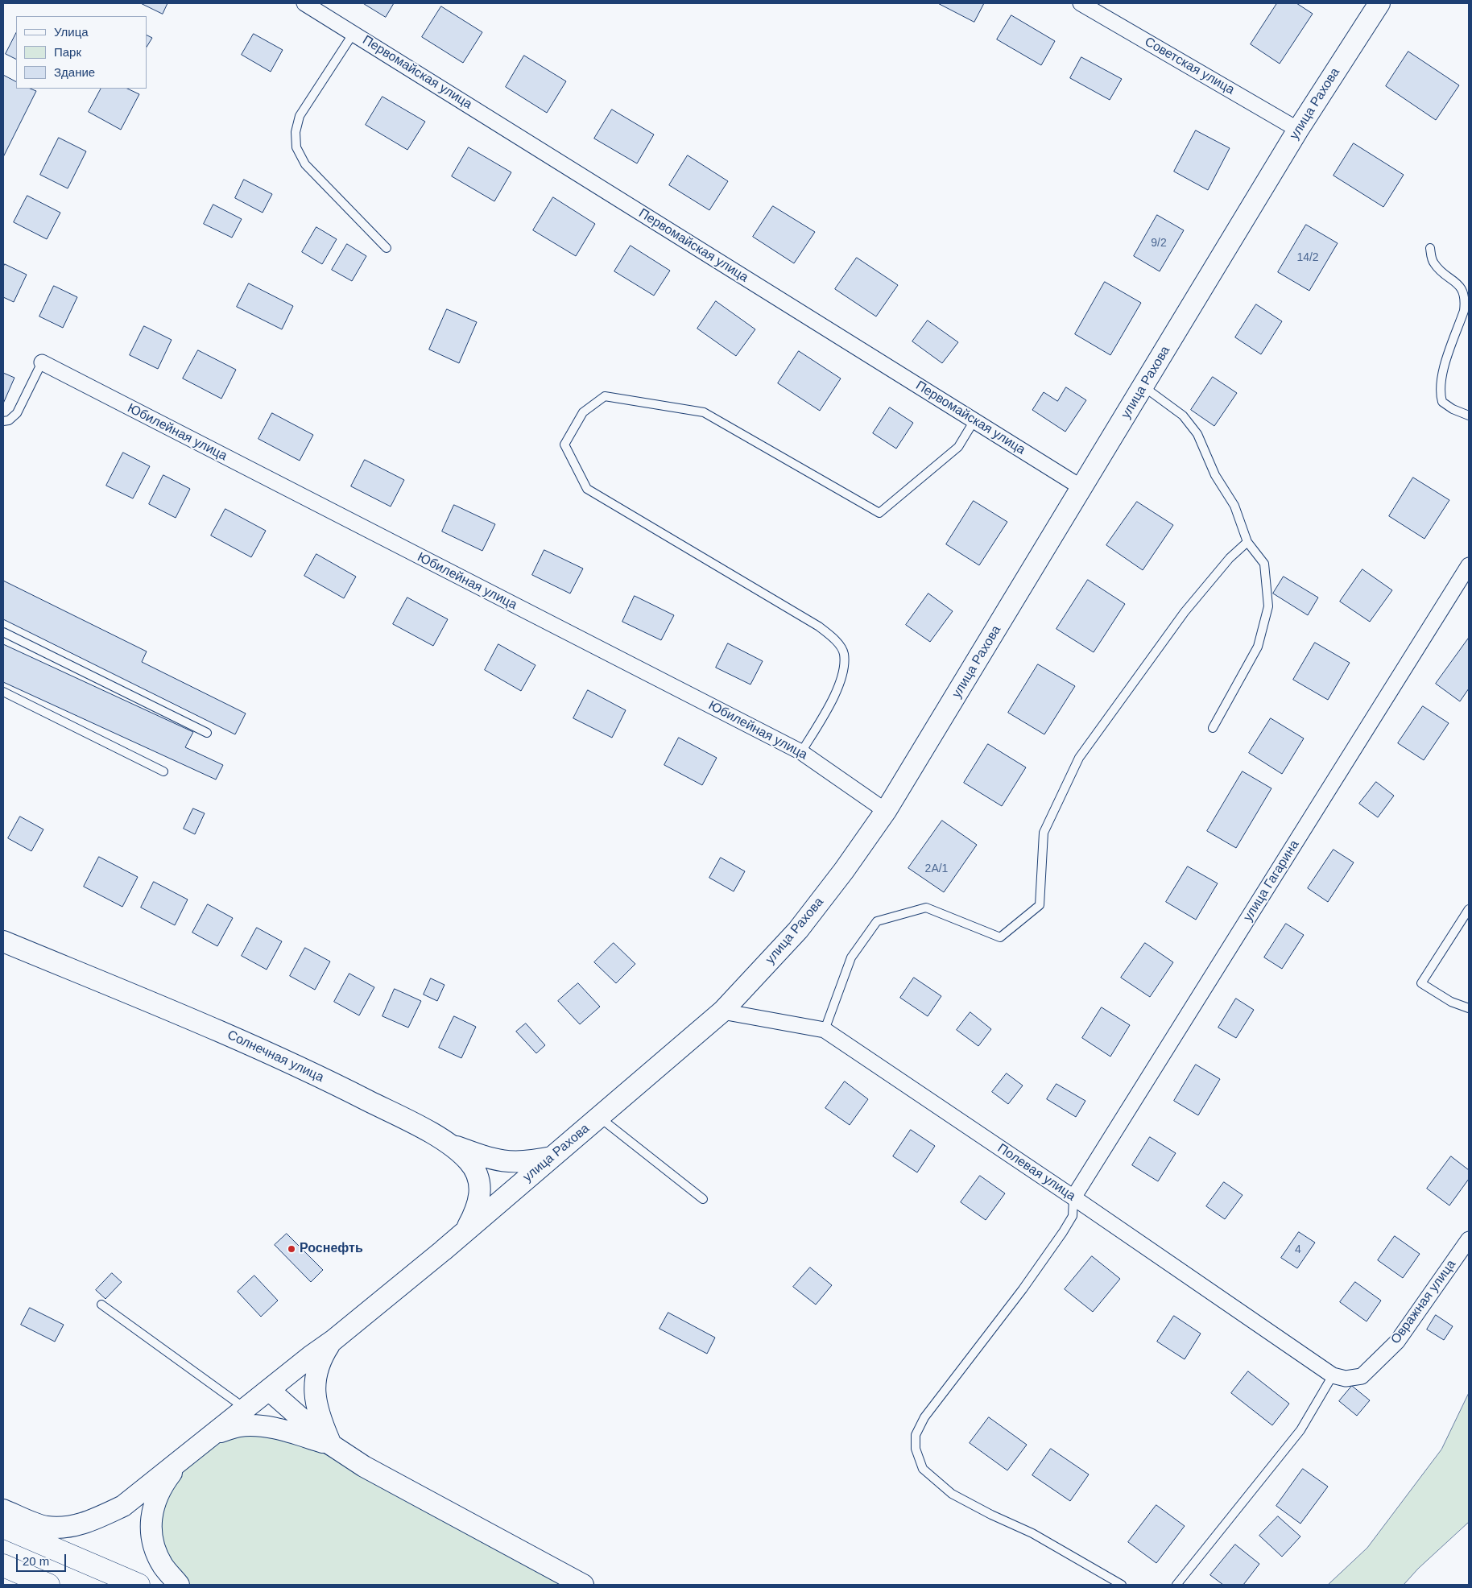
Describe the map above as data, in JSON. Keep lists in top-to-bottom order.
{
  "streets": {
    "main road": ["улица Рахова", "Солнечная улица"],
    "street": [
      "Советская улица",
      "Первомайская улица",
      "Юбилейная улица",
      "улица Гагарина",
      "Полевая улица",
      "Овражная улица"
    ]
  },
  "crossings": [
    ["Советская улица", "улица Рахова"],
    ["Первомайская улица", "улица Рахова"],
    ["улица Рахова", "Юбилейная улица"],
    ["улица Рахова", "Солнечная улица"],
    ["улица Рахова", "Полевая улица"],
    ["улица Гагарина", "Полевая улица"],
    ["Полевая улица", "Овражная улица"]
  ],
  "places": ["Роснефть"],
  "house_numbers": [
    "9/2",
    "14/2",
    "2А/1",
    "4"
  ],
  "legend": ["Улица", "Парк", "Здание"],
  "scale_bar": "20 m"
}
